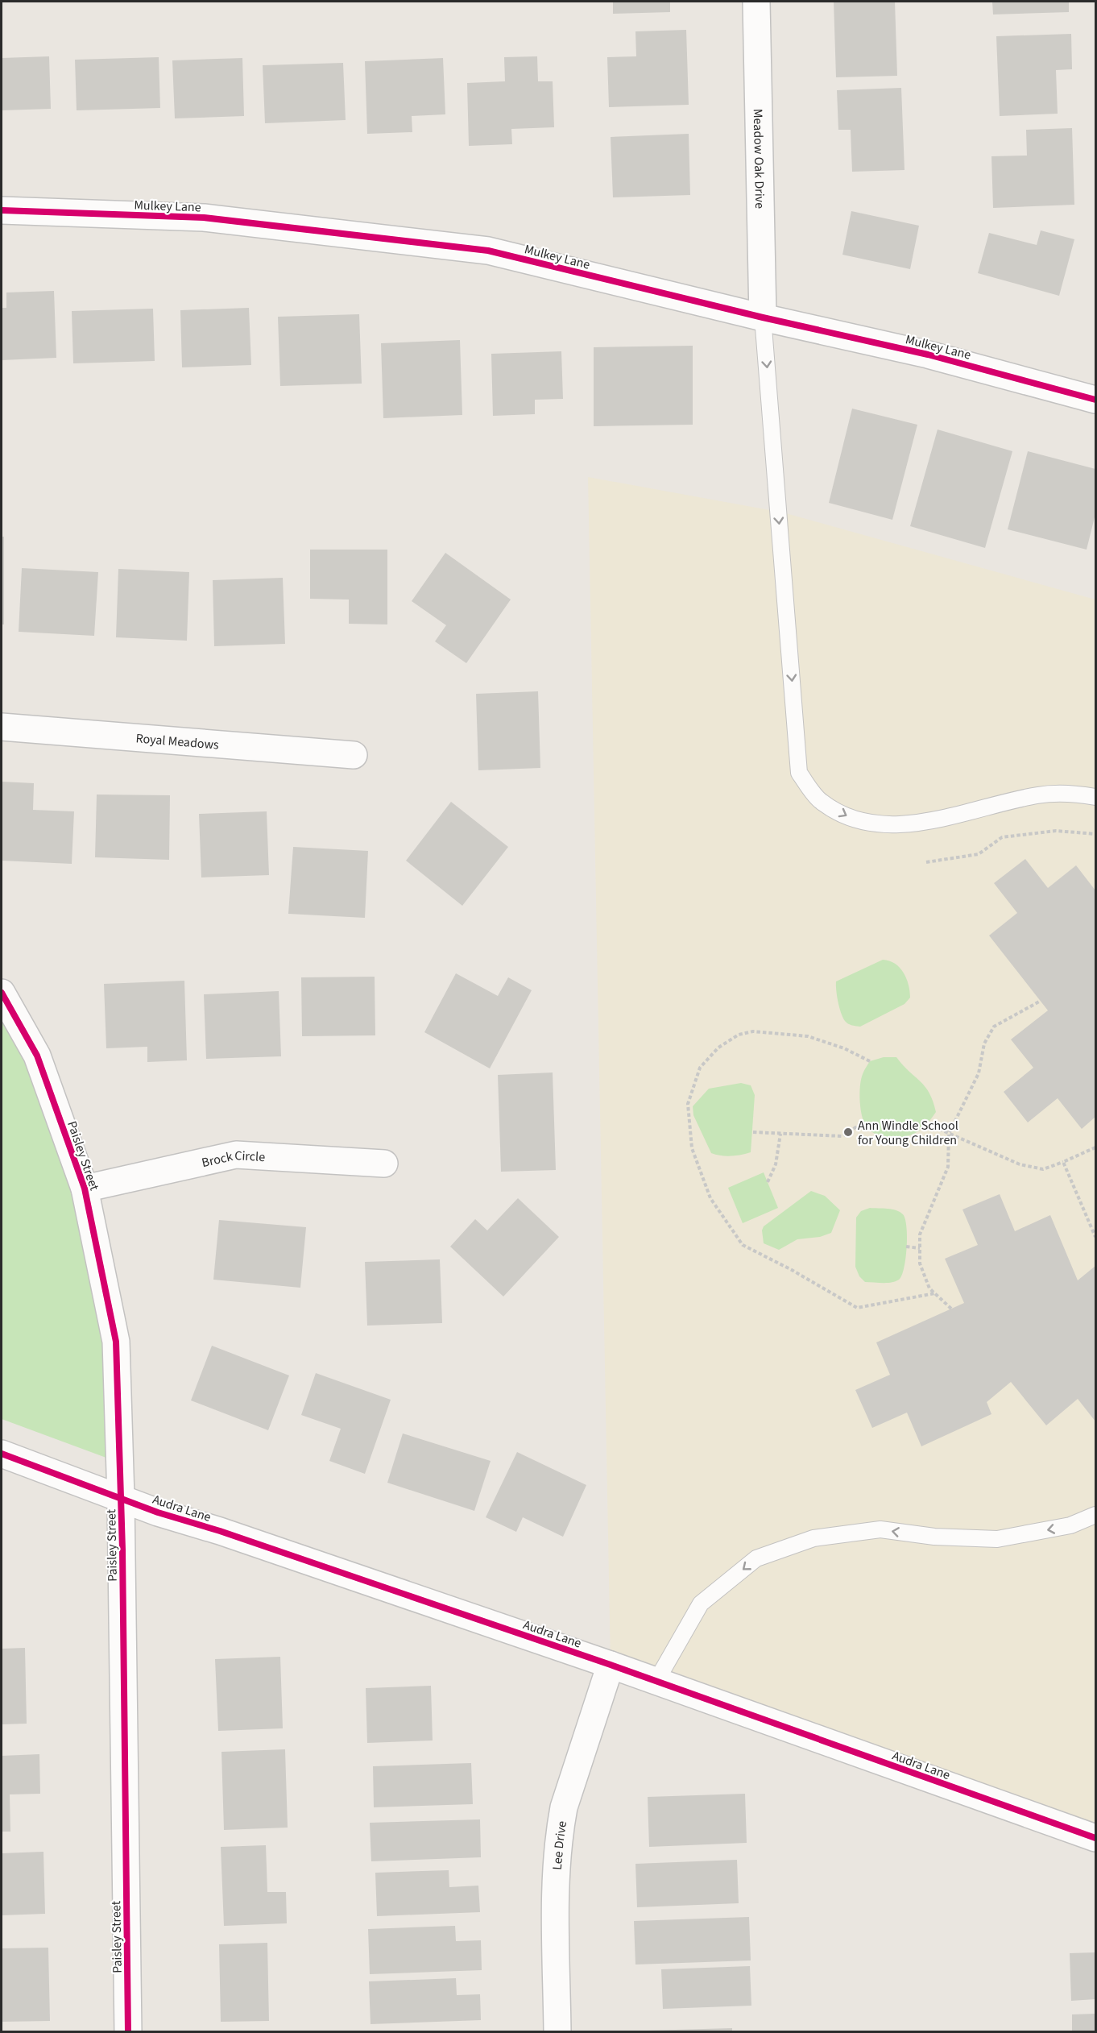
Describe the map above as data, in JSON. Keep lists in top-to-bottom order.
{
  "streets": {
    "street": [
      "Meadow Oak Drive",
      "Mulkey Lane",
      "Royal Meadows",
      "Paisley Street",
      "Brock Circle",
      "Audra Lane",
      "Lee Drive"
    ]
  },
  "crossings": [
    ["Meadow Oak Drive", "Mulkey Lane"],
    ["Paisley Street", "Brock Circle"],
    ["Paisley Street", "Audra Lane"],
    ["Audra Lane", "Lee Drive"]
  ],
  "places": ["Ann Windle School for Young Children"]
}
